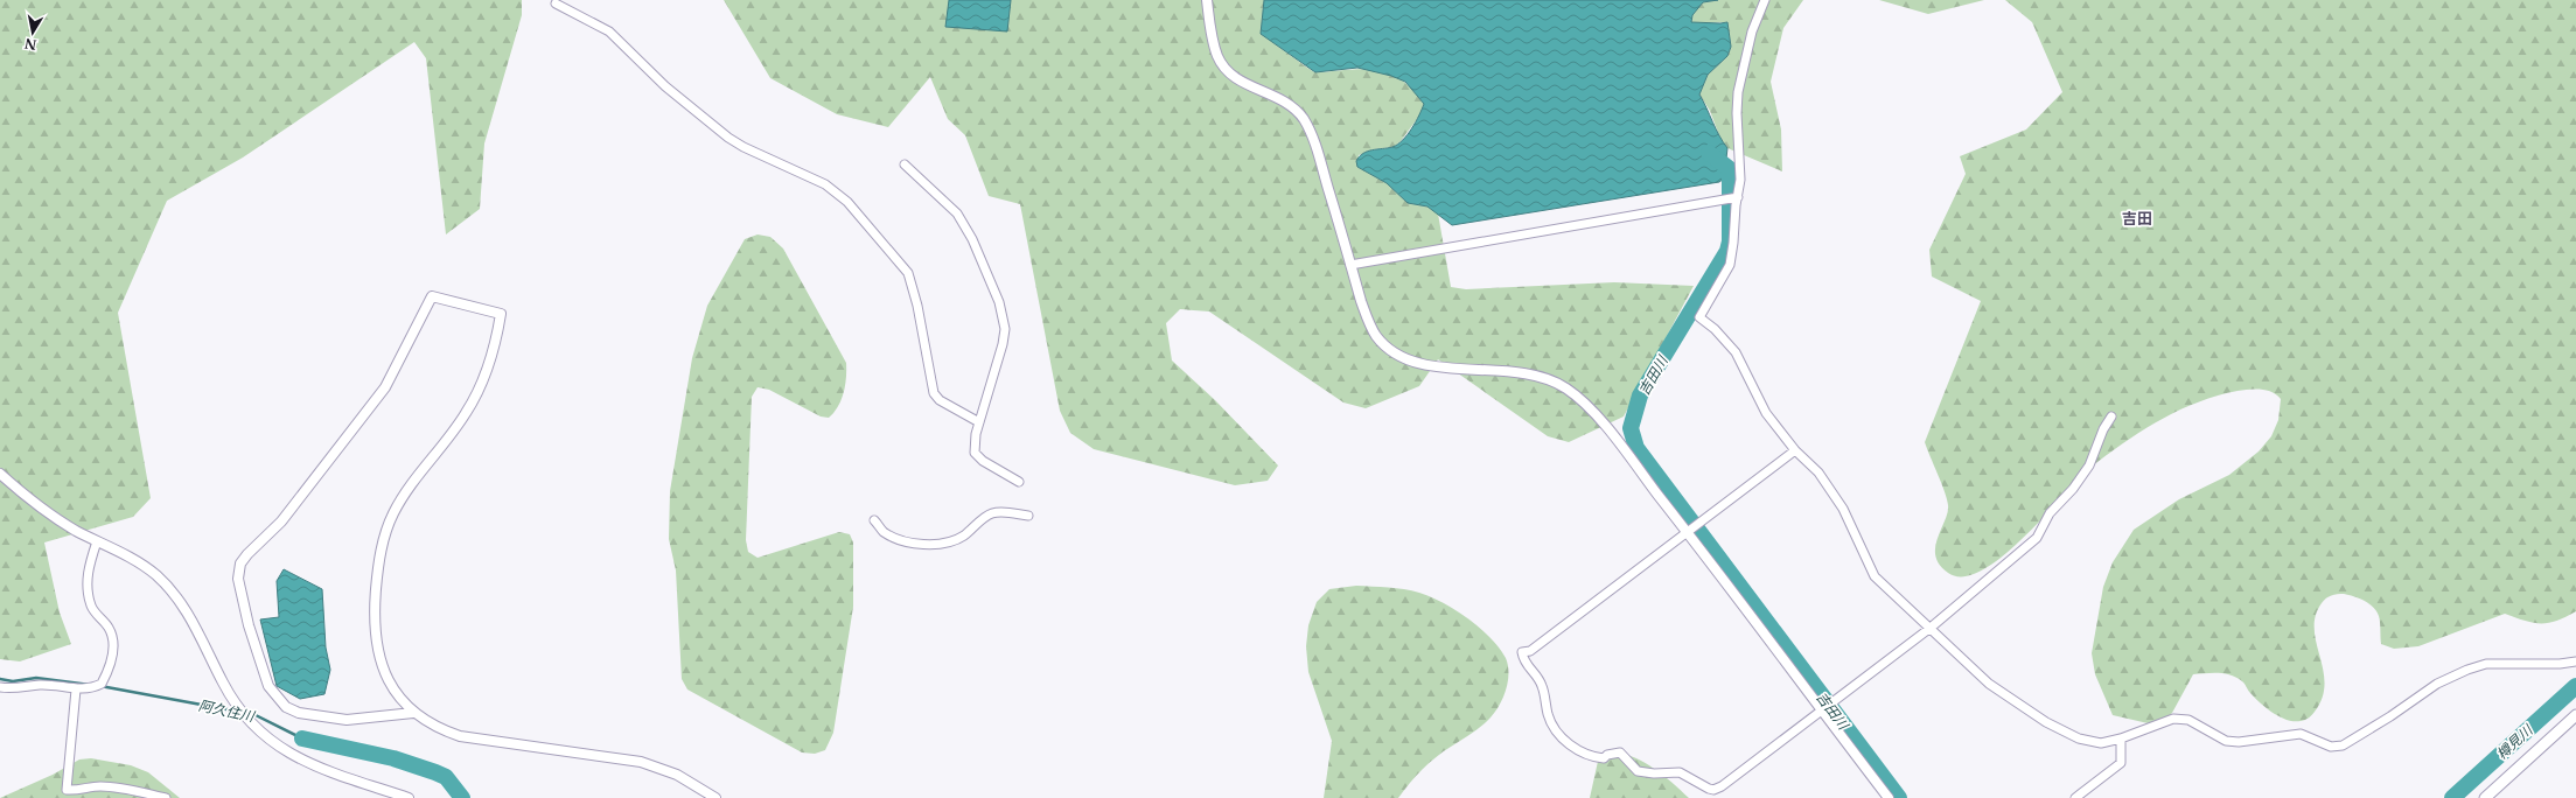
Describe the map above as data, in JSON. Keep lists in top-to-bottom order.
{
  "districts": ["吉田"],
  "water": ["吉田川", "阿久住川", "樽見川"],
  "north": "bottom"
}
